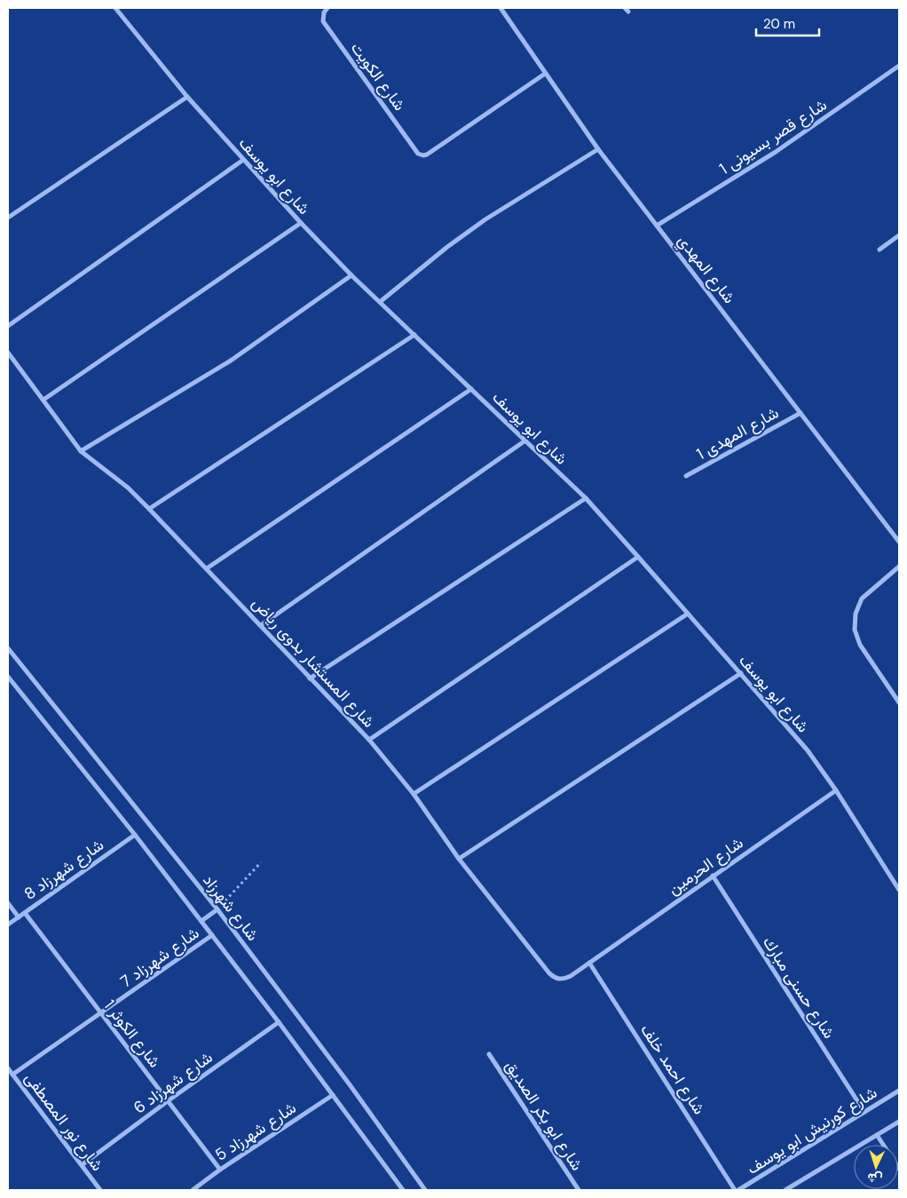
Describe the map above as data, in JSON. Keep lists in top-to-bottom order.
{
  "streets": {
    "street": [
      "شارع الكويت",
      "شارع قصر بسيونى 1",
      "شارع ابو يوسف",
      "شارع المهدي",
      "شارع المهدى 1",
      "شارع المستشار بدوى رياض",
      "شارع الحرمين",
      "شارع شهرزاد 8",
      "شارع شهرزاد",
      "شارع شهرزاد 7",
      "شارع حسنى مبارك",
      "شارع الكوثر 1",
      "شارع احمد خلف",
      "شارع شهرزاد 6",
      "شارع ابو بكر الصديق",
      "شارع نور المصطفى",
      "شارع كورنيش ابو يوسف",
      "شارع شهرزاد 5"
    ]
  },
  "crossings": [
    ["شارع الكويت", "شارع المهدي"],
    ["شارع قصر بسيونى 1", "شارع المهدي"],
    ["شارع ابو يوسف", "شارع الحرمين"],
    ["شارع المهدي", "شارع المهدى 1"],
    ["شارع المستشار بدوى رياض", "شارع الحرمين"],
    ["شارع المستشار بدوى رياض", "شارع احمد خلف"],
    ["شارع الحرمين", "شارع حسنى مبارك"],
    ["شارع الحرمين", "شارع احمد خلف"],
    ["شارع شهرزاد 8", "شارع شهرزاد"],
    ["شارع شهرزاد 8", "شارع الكوثر 1"],
    ["شارع شهرزاد", "شارع شهرزاد 7"],
    ["شارع شهرزاد", "شارع شهرزاد 6"],
    ["شارع شهرزاد", "شارع شهرزاد 5"],
    ["شارع شهرزاد 7", "شارع الكوثر 1"],
    ["شارع شهرزاد 7", "شارع نور المصطفى"],
    ["شارع حسنى مبارك", "شارع كورنيش ابو يوسف"],
    ["شارع الكوثر 1", "شارع شهرزاد 6"],
    ["شارع الكوثر 1", "شارع شهرزاد 5"],
    ["شارع احمد خلف", "شارع كورنيش ابو يوسف"],
    ["شارع شهرزاد 6", "شارع نور المصطفى"]
  ],
  "scale_bar": "20 m",
  "north": "bottom"
}
